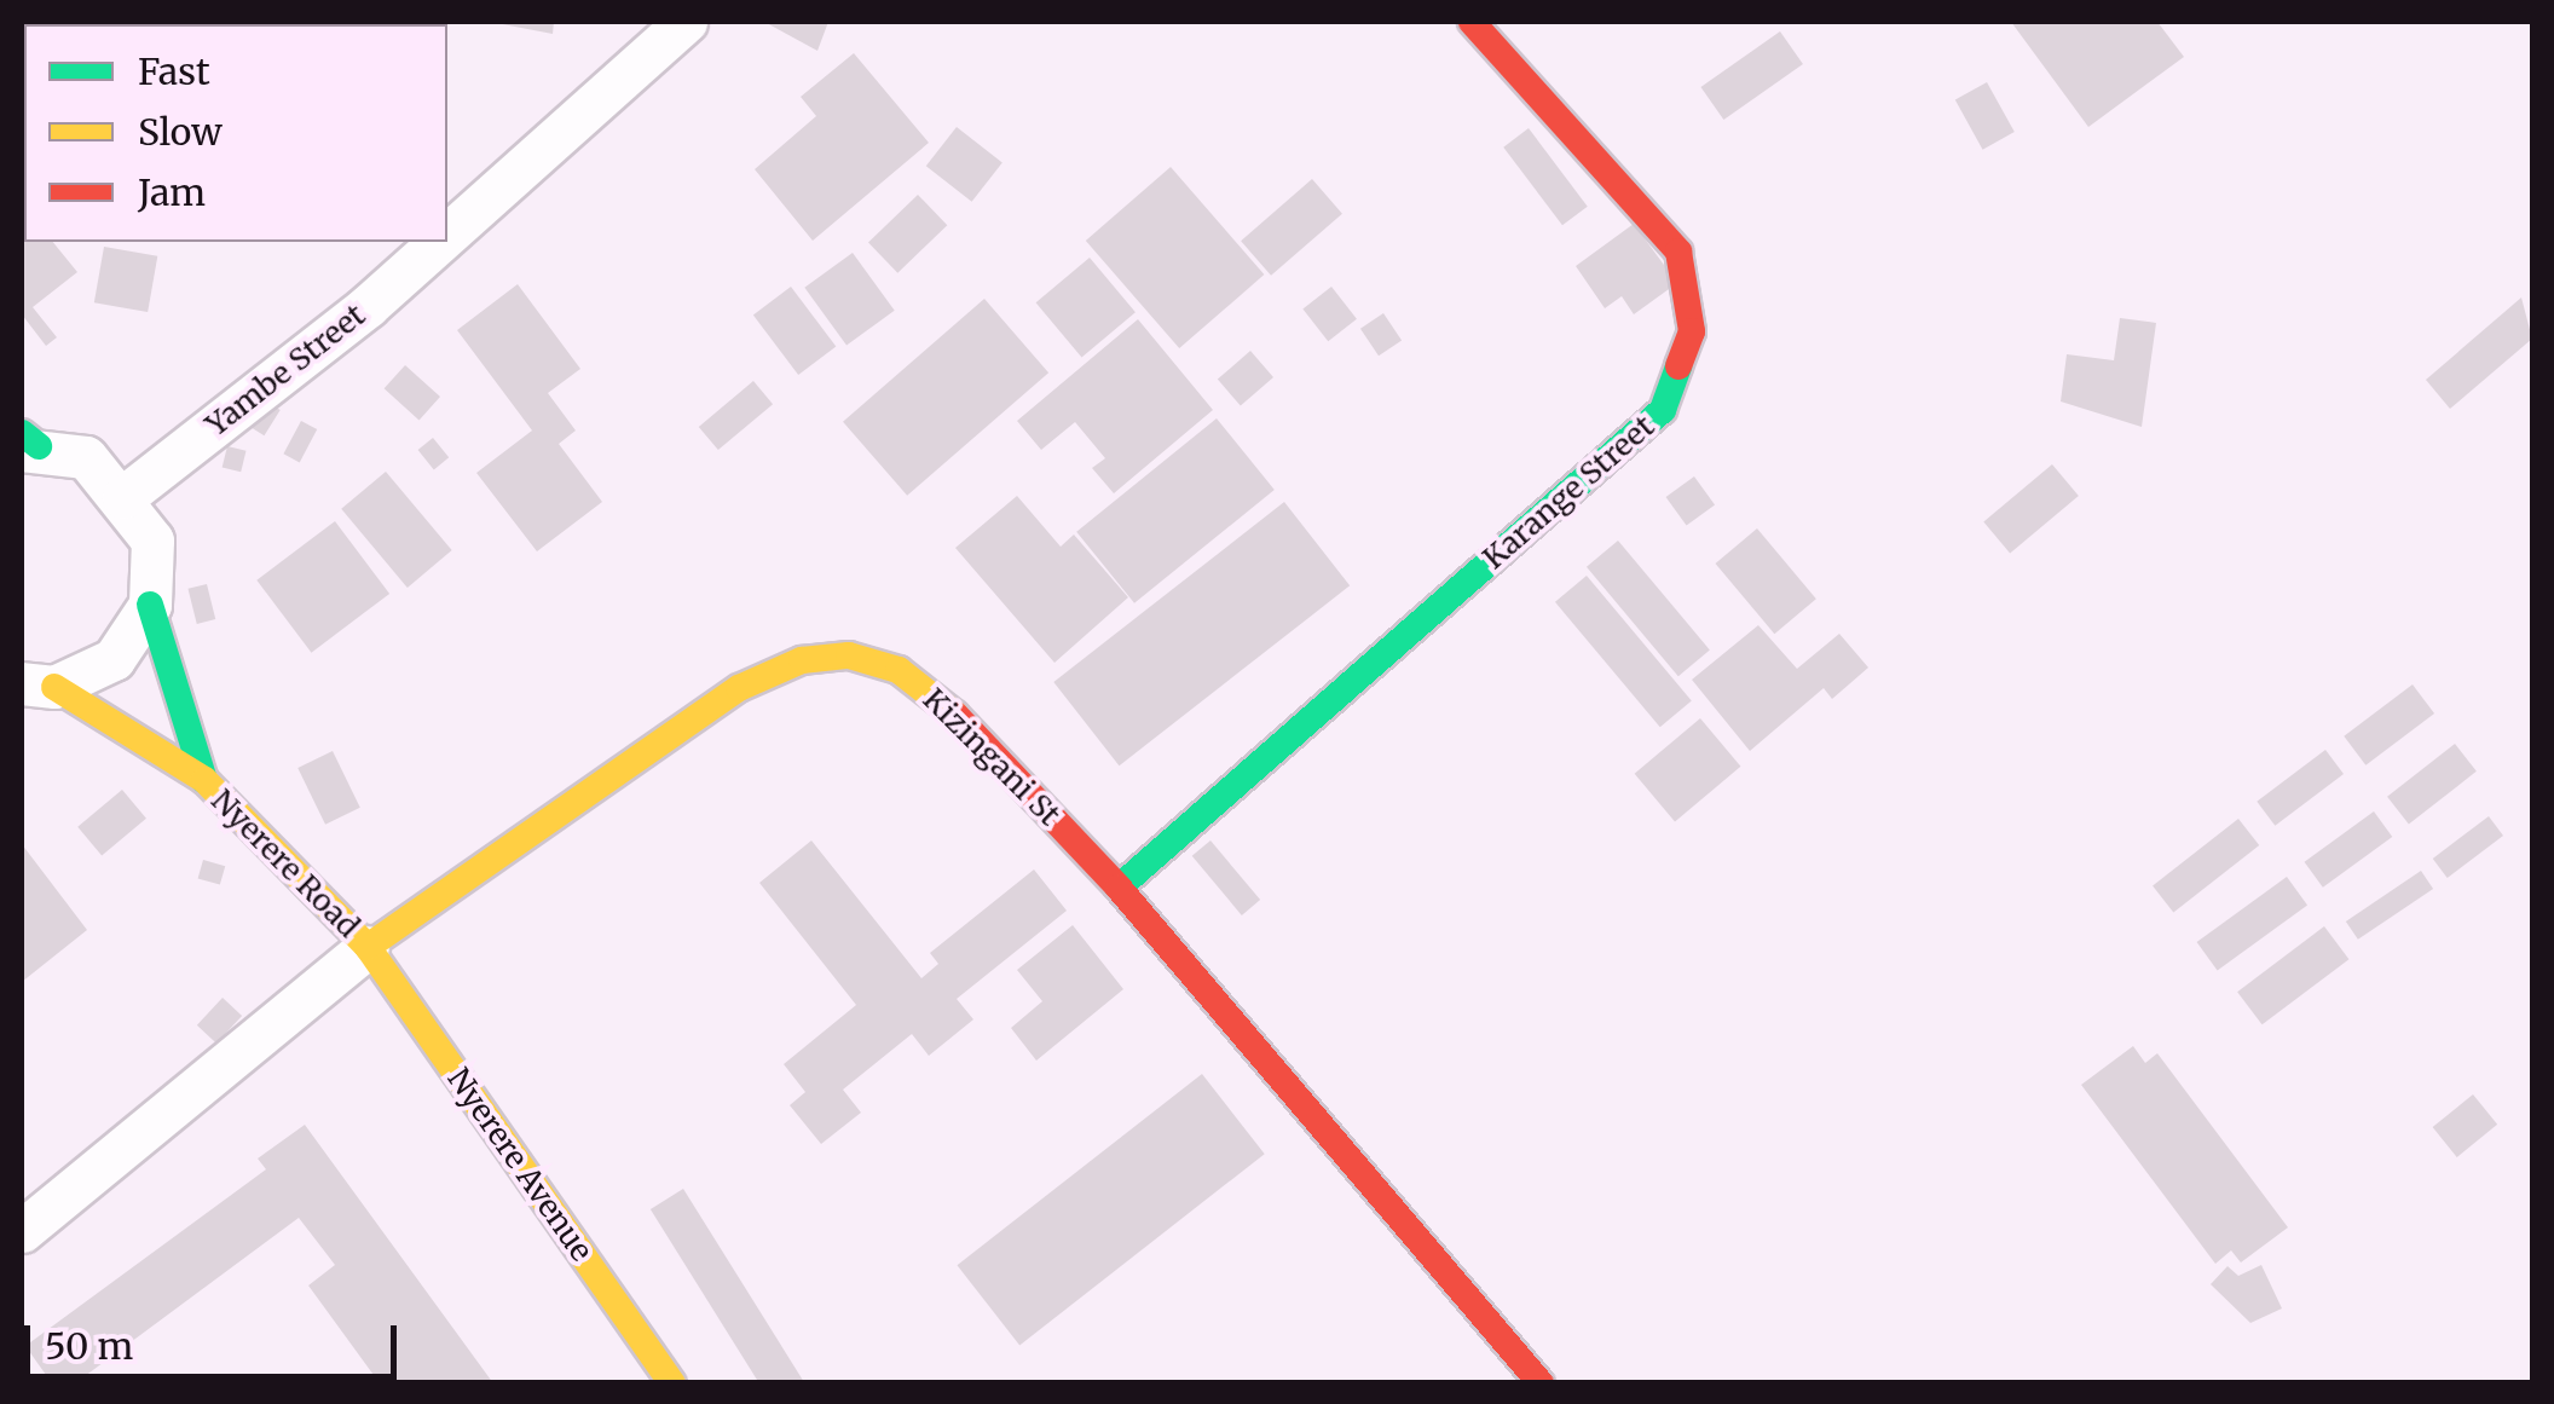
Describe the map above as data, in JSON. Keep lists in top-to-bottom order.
{
  "streets": {
    "street": [
      "Yambe Street",
      "Karange Street",
      "Kizingani St",
      "Nyerere Road",
      "Nyerere Avenue"
    ]
  },
  "crossings": [
    ["Karange Street", "Kizingani St"],
    ["Kizingani St", "Nyerere Road"],
    ["Kizingani St", "Nyerere Avenue"],
    ["Nyerere Road", "Nyerere Avenue"]
  ],
  "legend": ["Fast", "Slow", "Jam"],
  "scale_bar": "50 m"
}
